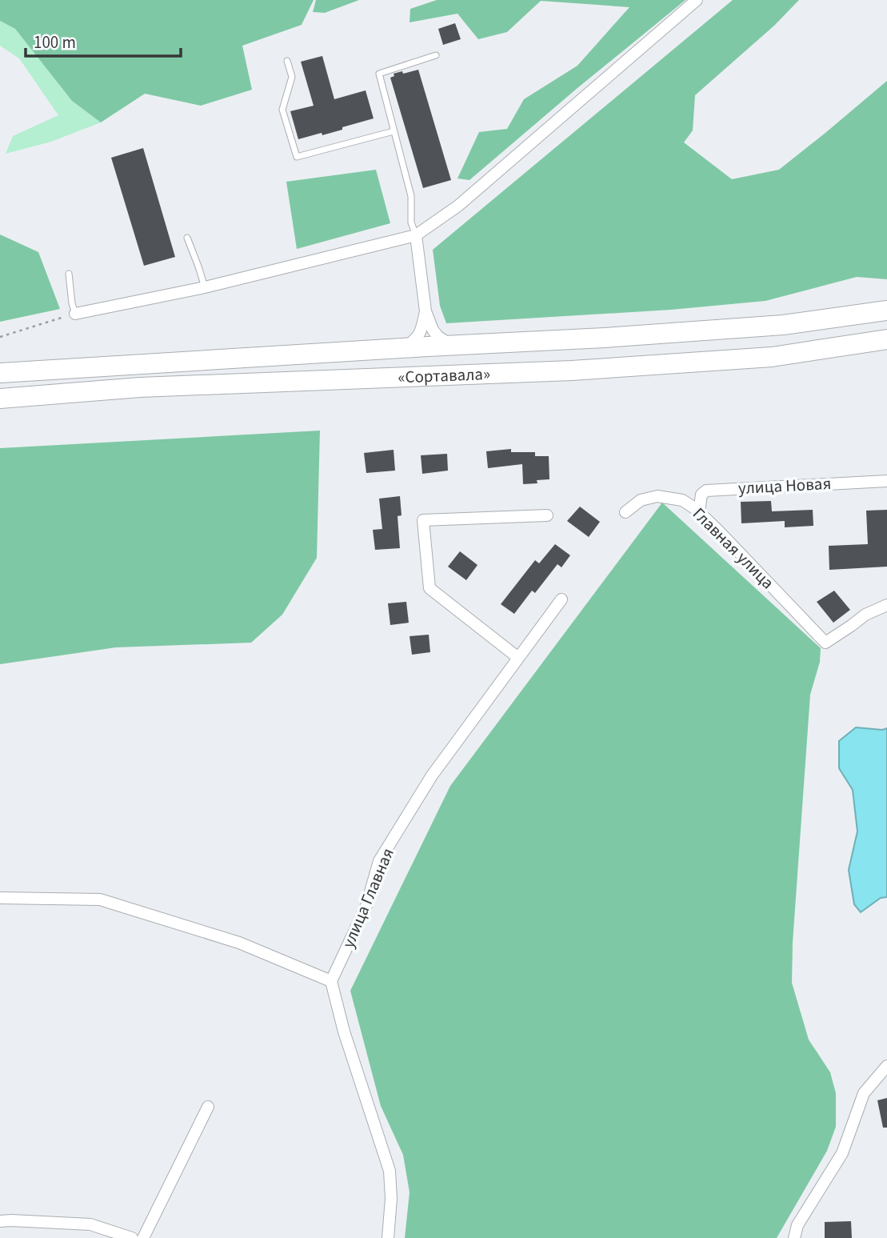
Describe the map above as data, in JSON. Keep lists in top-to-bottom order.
{
  "streets": {
    "highway": ["«Сортавала»"],
    "street": ["улица Новая", "Главная улица", "улица Главная"]
  },
  "crossings": [
    ["улица Новая", "Главная улица"]
  ],
  "scale_bar": "100 m"
}
